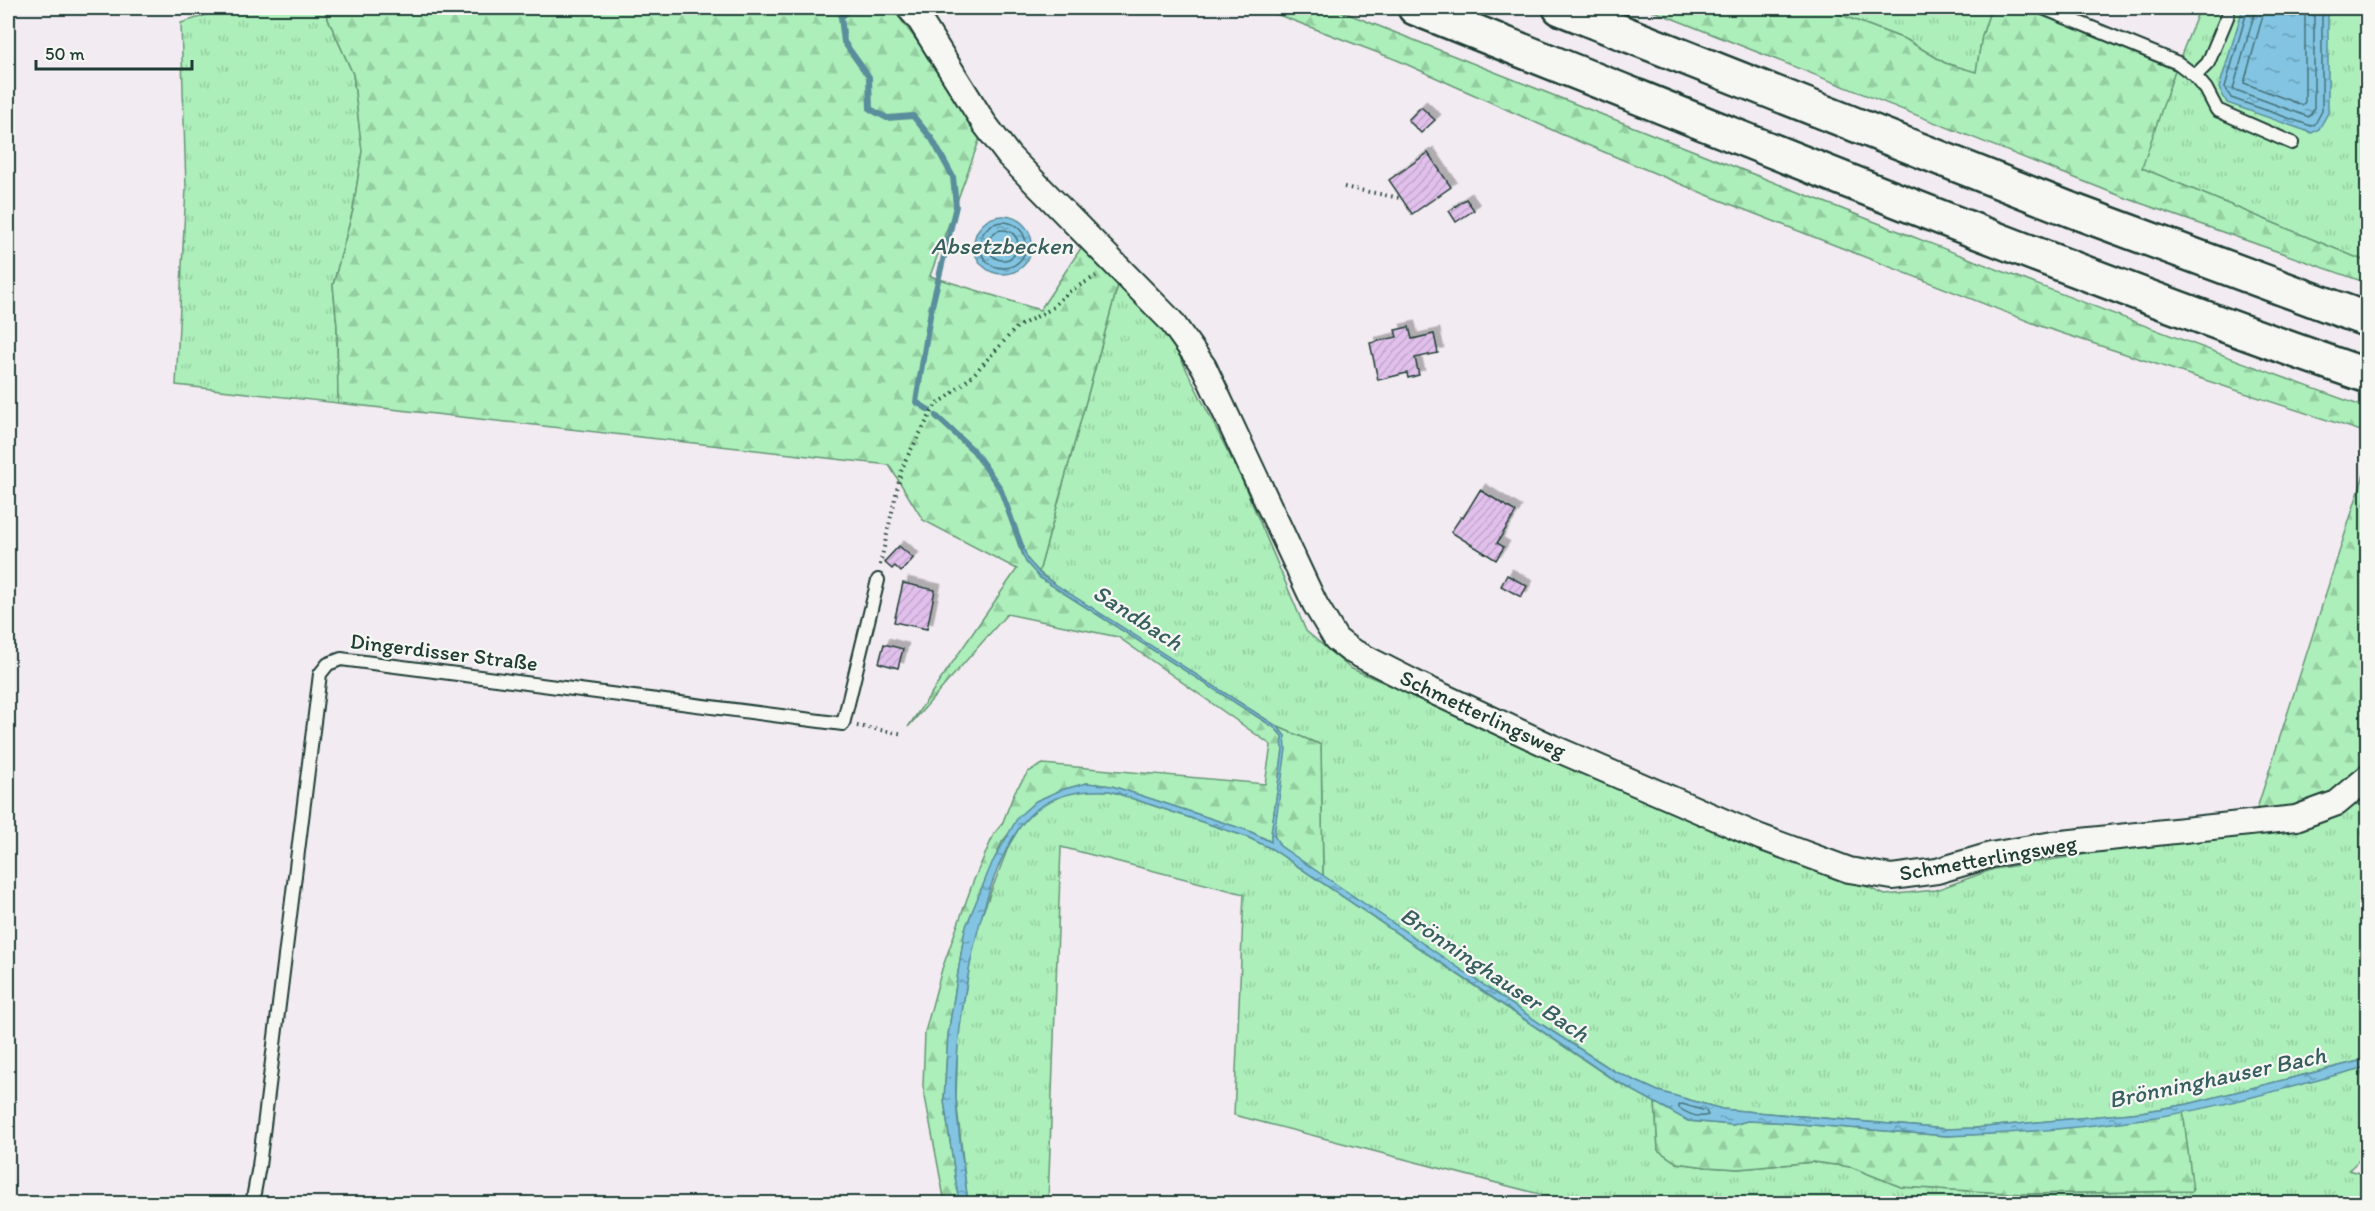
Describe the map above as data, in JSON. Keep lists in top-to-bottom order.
{
  "streets": {
    "street": ["Schmetterlingsweg"],
    "lane": ["Dingerdisser Straße"]
  },
  "water": ["Absetzbecken", "Sandbach", "Brönninghauser Bach"],
  "scale_bar": "50 m"
}
